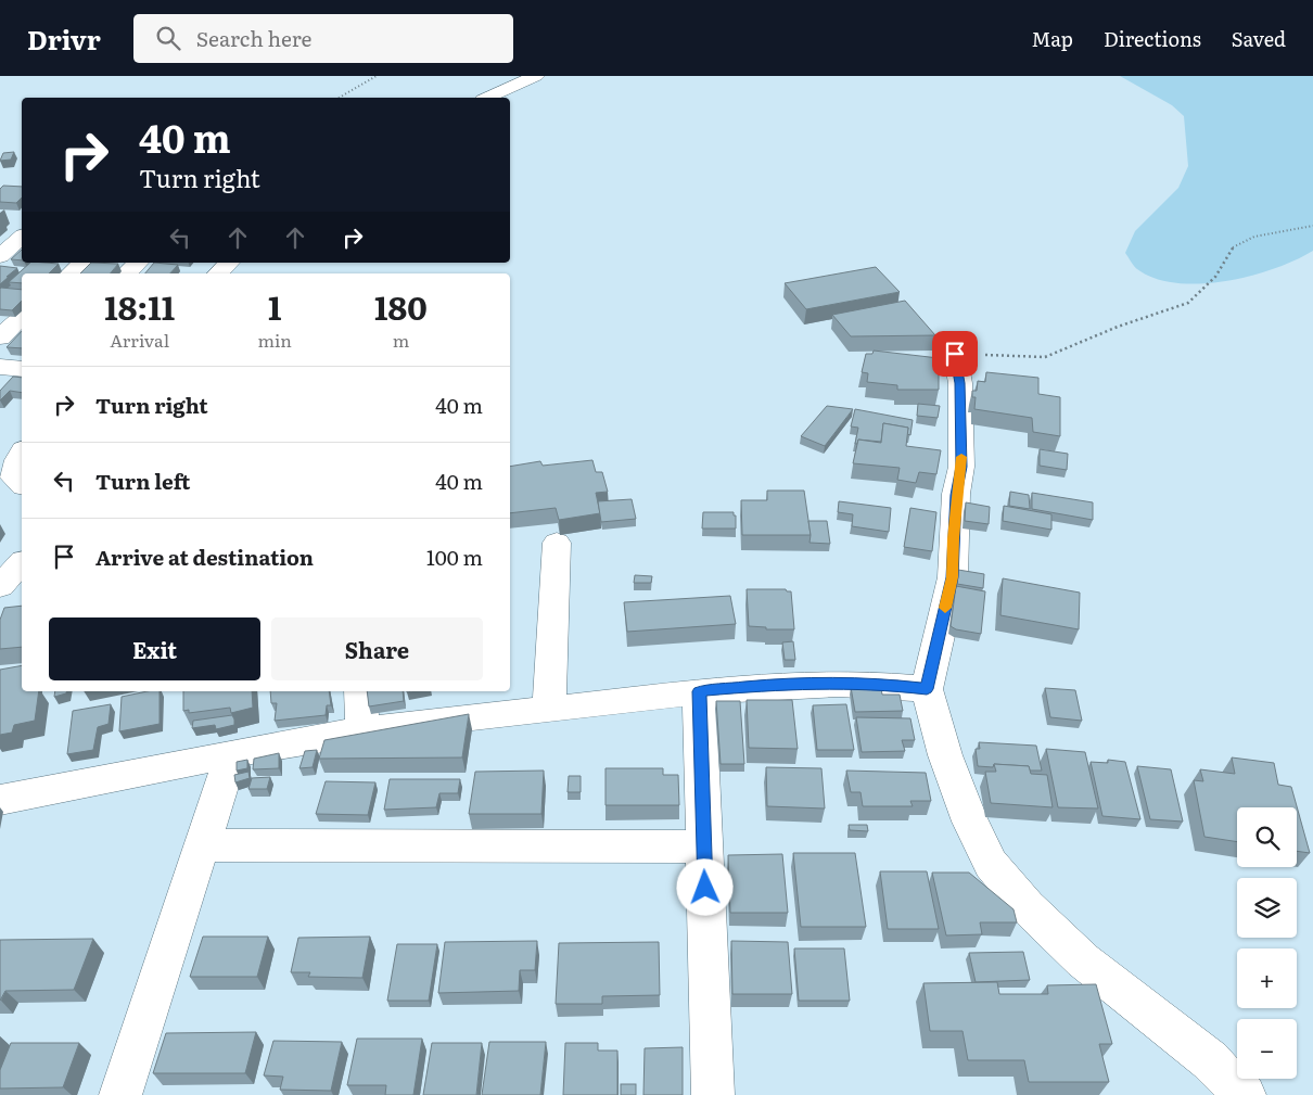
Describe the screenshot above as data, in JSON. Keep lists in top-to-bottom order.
{
  "page": {
    "header": "Drivr",
    "search": "Search here",
    "nav": ["Map", "Directions", "Saved"],
    "turn": ["40 m", "Turn right"],
    "eta": [
      "18:11",
      "Arrival",
      "1",
      "min",
      "180",
      "m"
    ],
    "list": [
      {
        "name": "Turn right",
        "value": "40 m"
      },
      {
        "name": "Turn left",
        "value": "40 m"
      },
      {
        "name": "Arrive at destination",
        "value": "100 m"
      }
    ],
    "buttons": ["Exit", "Share"],
    "map_buttons": ["+", "−"]
  }
}
